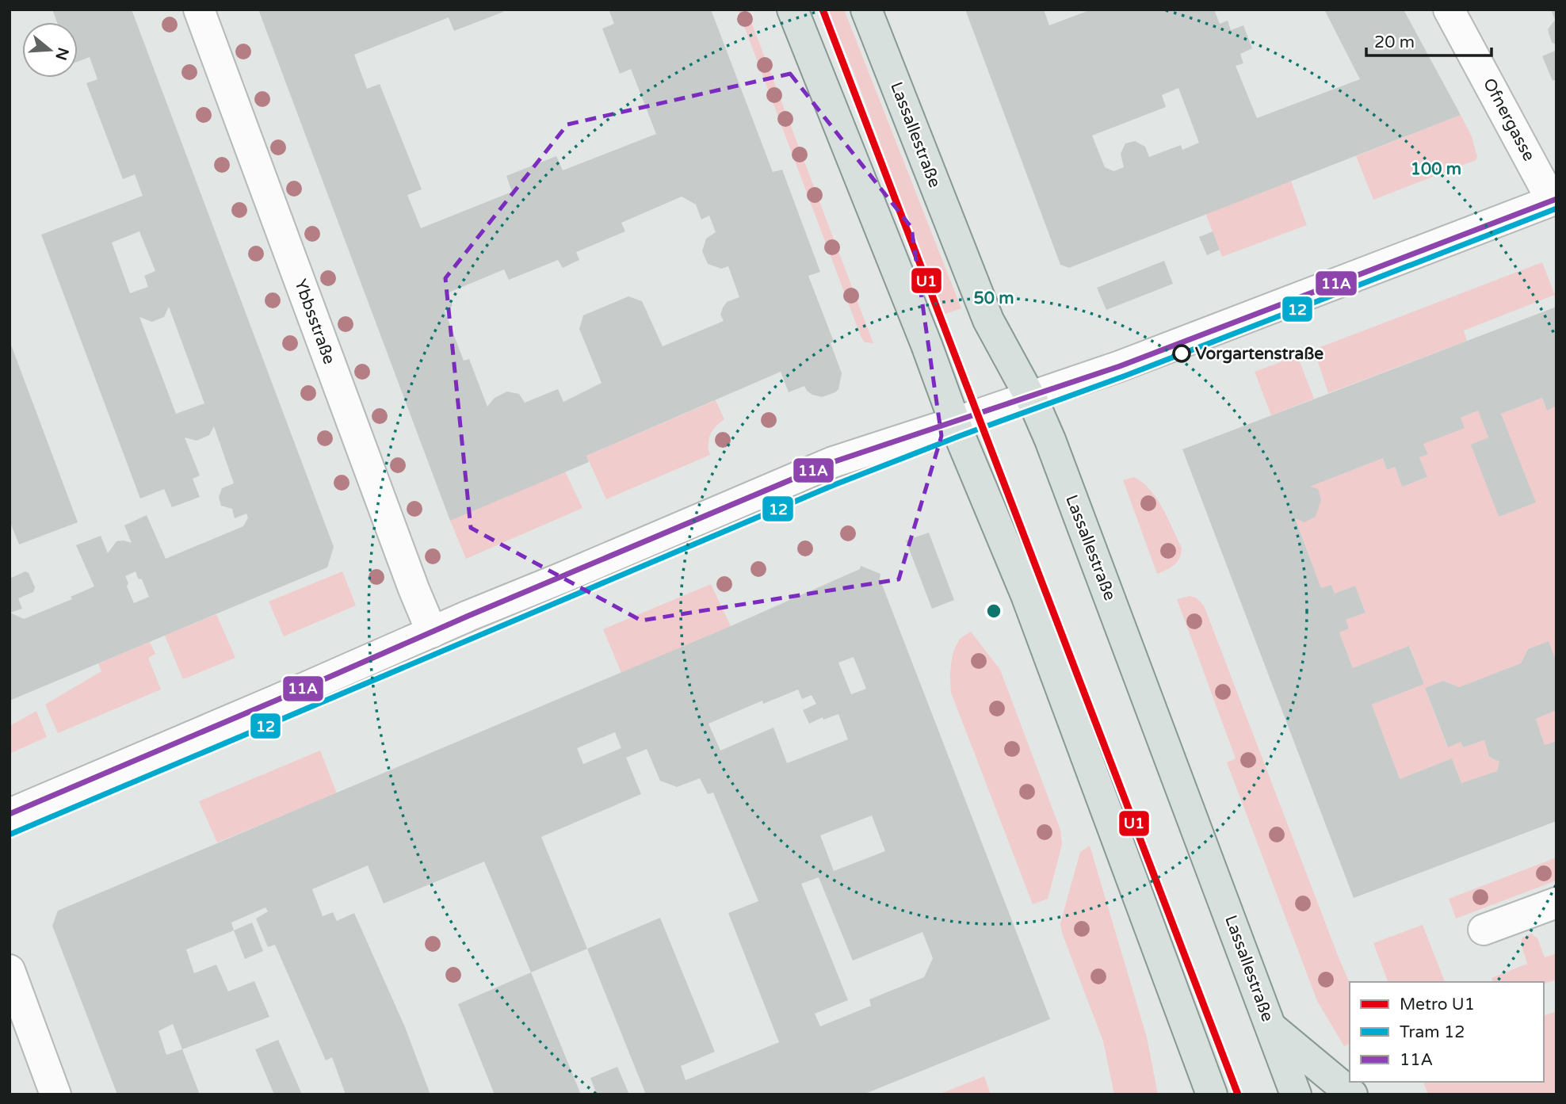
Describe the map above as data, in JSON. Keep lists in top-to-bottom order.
{
  "streets": {
    "main road": ["Lassallestraße"],
    "street": ["Ofnergasse", "Ybbsstraße"]
  },
  "places": ["Vorgartenstraße"],
  "lines": ["metro line U1", "transit line 11A", "tram line 12"],
  "legend": ["Metro U1", "Tram 12", "11A"],
  "scale_bar": "20 m",
  "north": "right",
  "rings": ["100 m", "50 m"]
}
